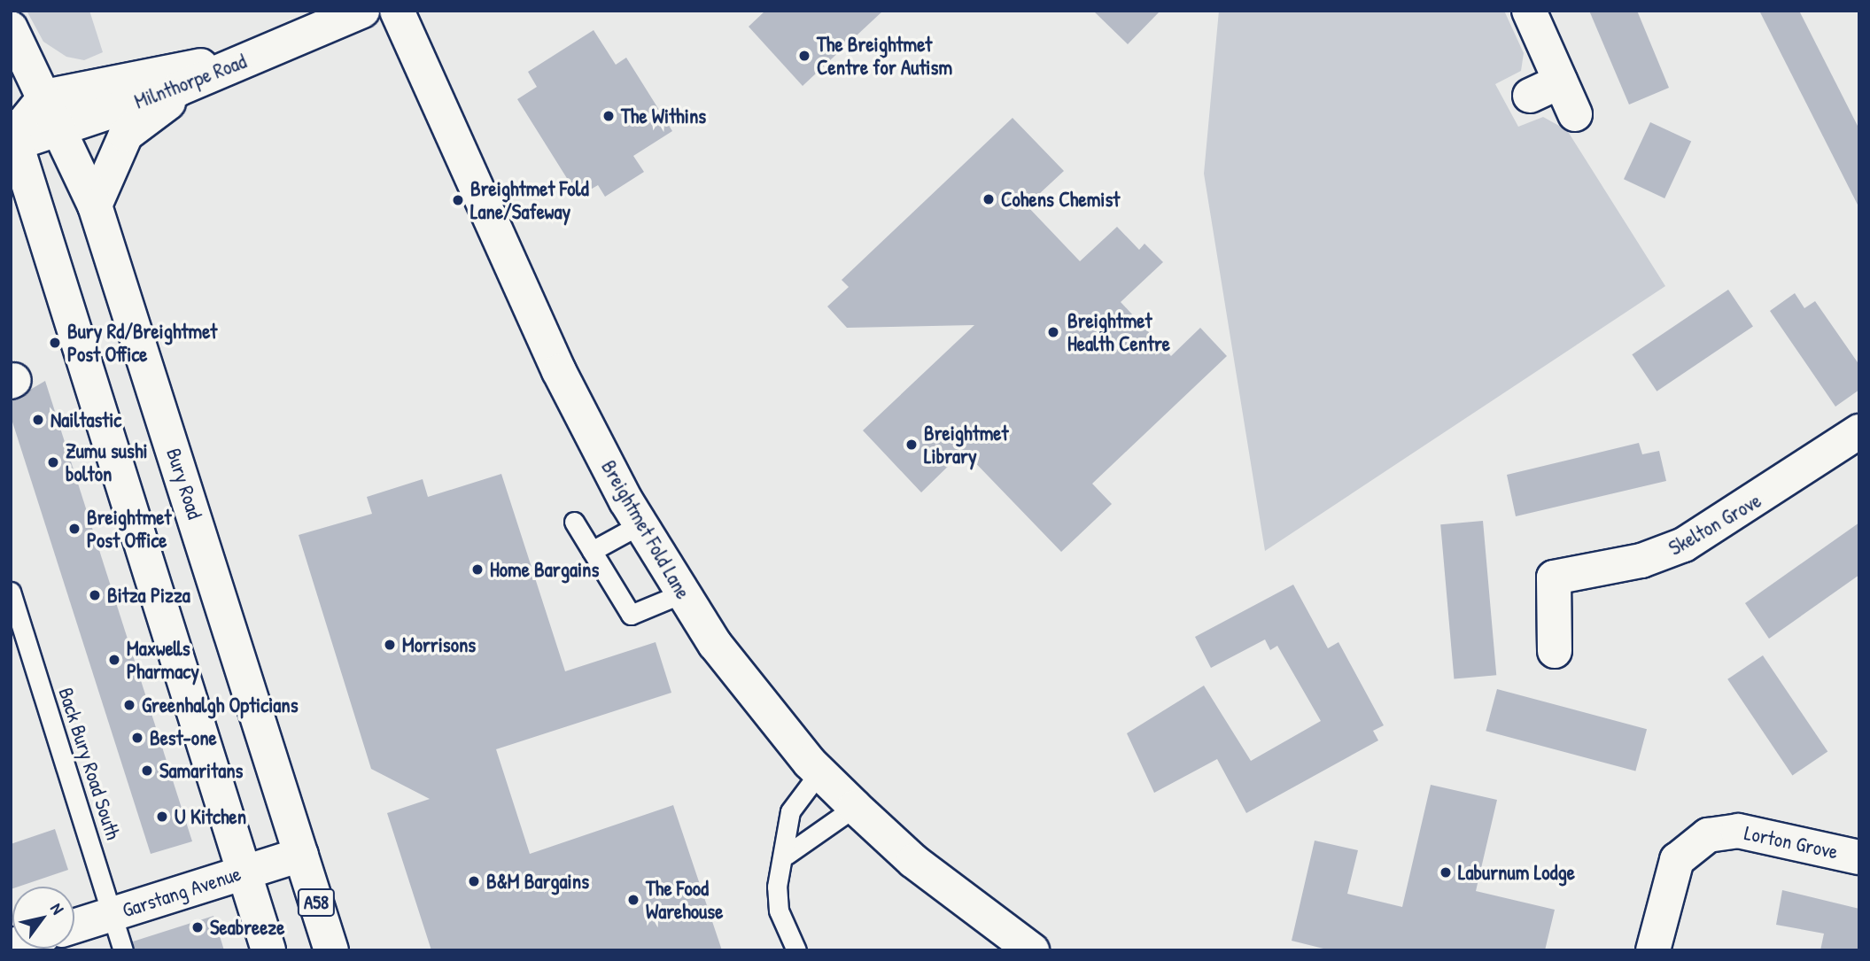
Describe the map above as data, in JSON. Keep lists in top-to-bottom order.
{
  "streets": {
    "main road": [
      "Milnthorpe Road",
      "Bury Road",
      "Skelton Grove",
      "Breightmet Fold Lane",
      "Lorton Grove",
      "Garstang Avenue",
      "A58"
    ],
    "lane": ["Back Bury Road South"]
  },
  "crossings": [
    ["Milnthorpe Road", "Bury Road"],
    ["Bury Road", "Garstang Avenue"],
    ["Back Bury Road South", "Garstang Avenue"]
  ],
  "places": [
    "The Breightmet Centre for Autism",
    "The Withins",
    "Cohens Chemist",
    "Breightmet Fold Lane/Safeway",
    "Breightmet Health Centre",
    "Bury Rd/Breightmet Post Office",
    "Nailtastic",
    "Breightmet Library",
    "Zumu sushi bolton",
    "Breightmet Post Office",
    "Home Bargains",
    "Bitza Pizza",
    "Morrisons",
    "Maxwells Pharmacy",
    "Greenhalgh Opticians",
    "Best-one",
    "Samaritans",
    "U Kitchen",
    "Laburnum Lodge",
    "B&M Bargains",
    "The Food Warehouse",
    "Seabreeze"
  ],
  "north": "top right"
}
